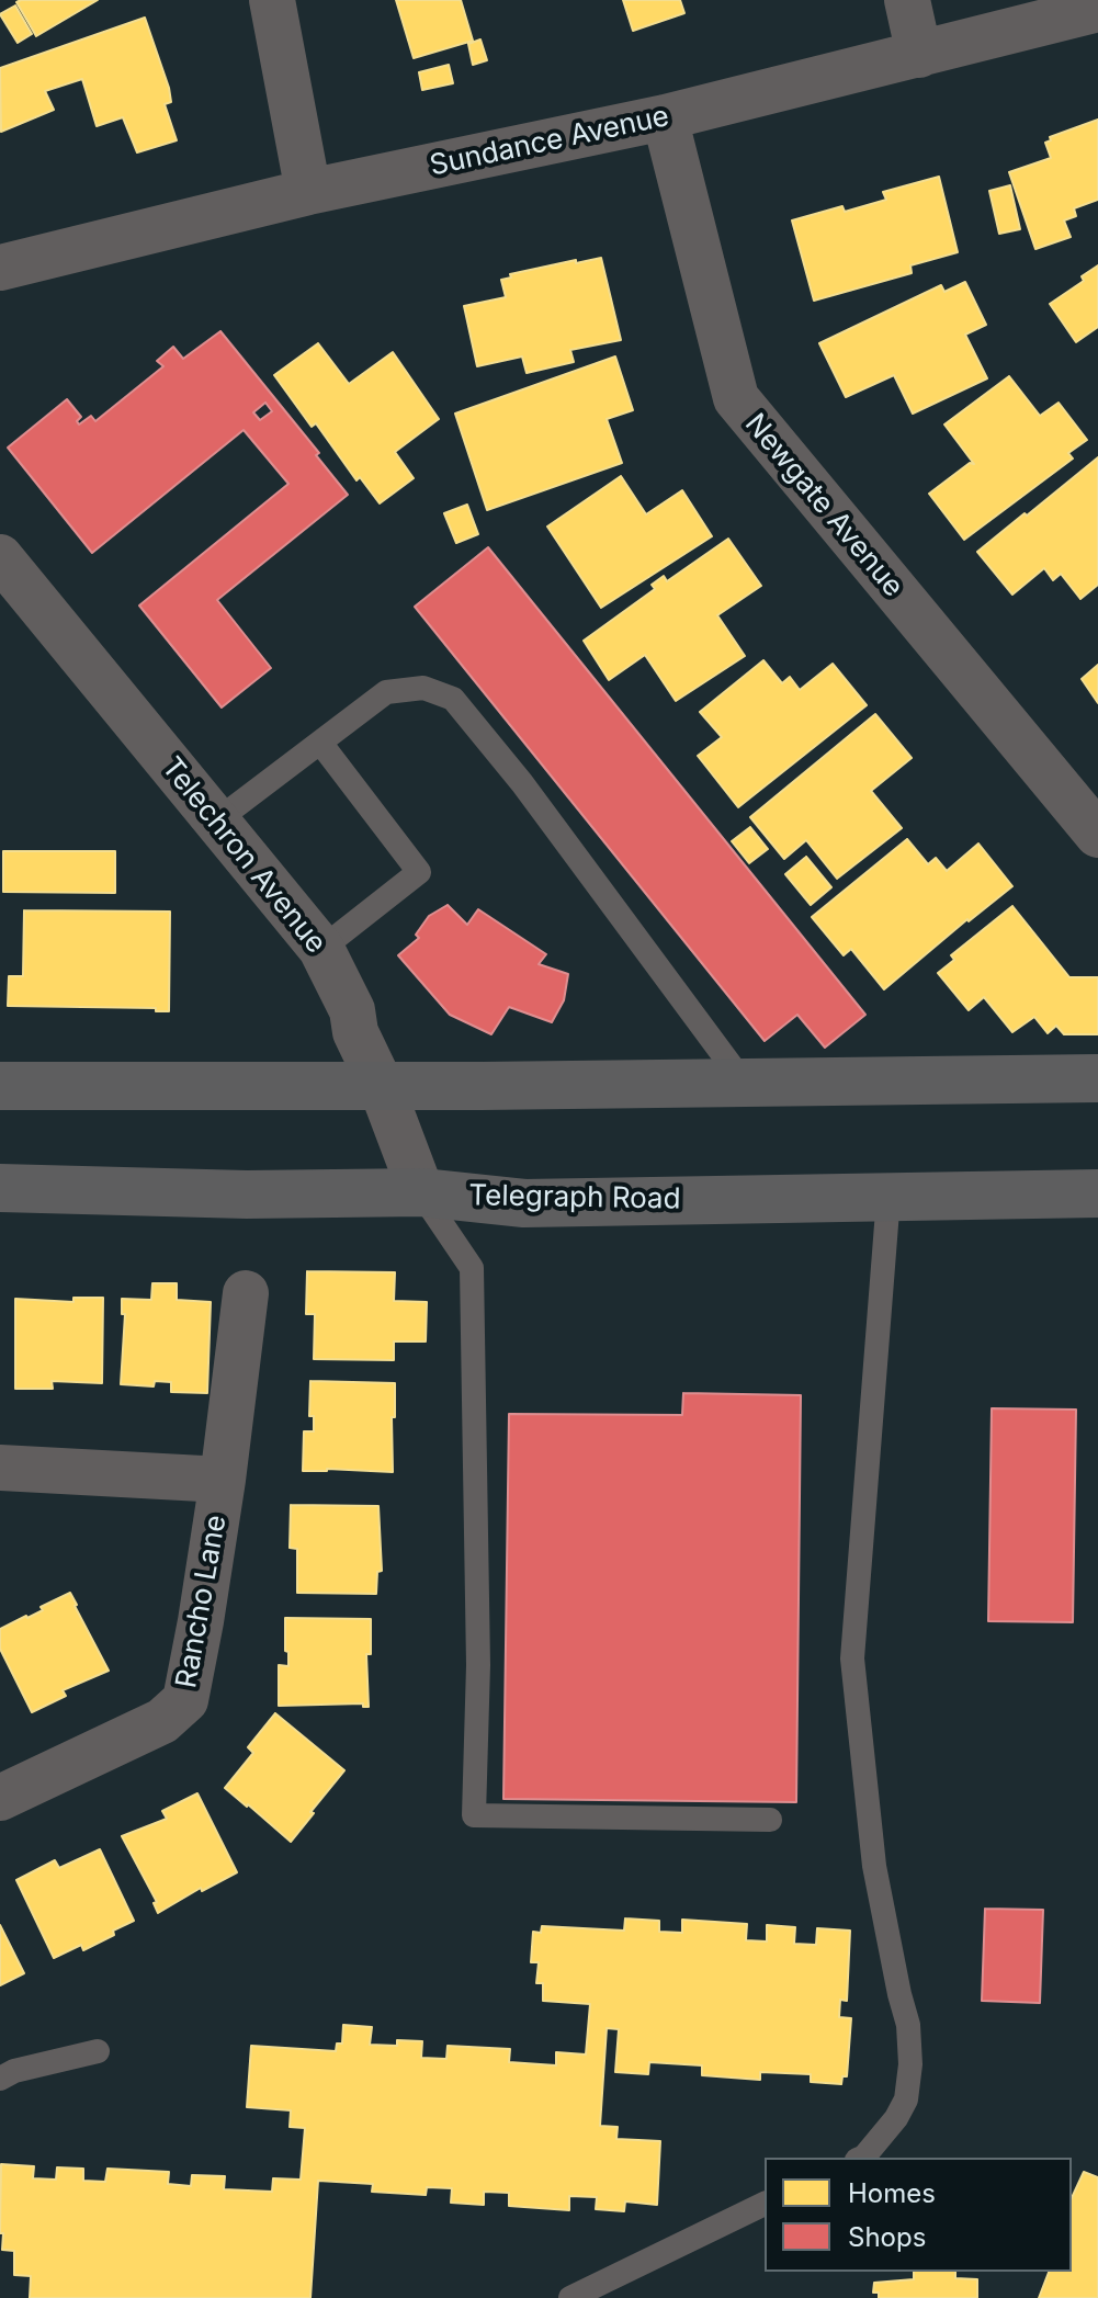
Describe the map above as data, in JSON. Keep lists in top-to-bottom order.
{
  "streets": {
    "main road": ["Telegraph Road"],
    "street": [
      "Sundance Avenue",
      "Newgate Avenue",
      "Telechron Avenue",
      "Rancho Lane"
    ]
  },
  "crossings": [
    ["Sundance Avenue", "Newgate Avenue"],
    ["Telechron Avenue", "Telegraph Road"]
  ],
  "legend": ["Homes", "Shops"]
}
